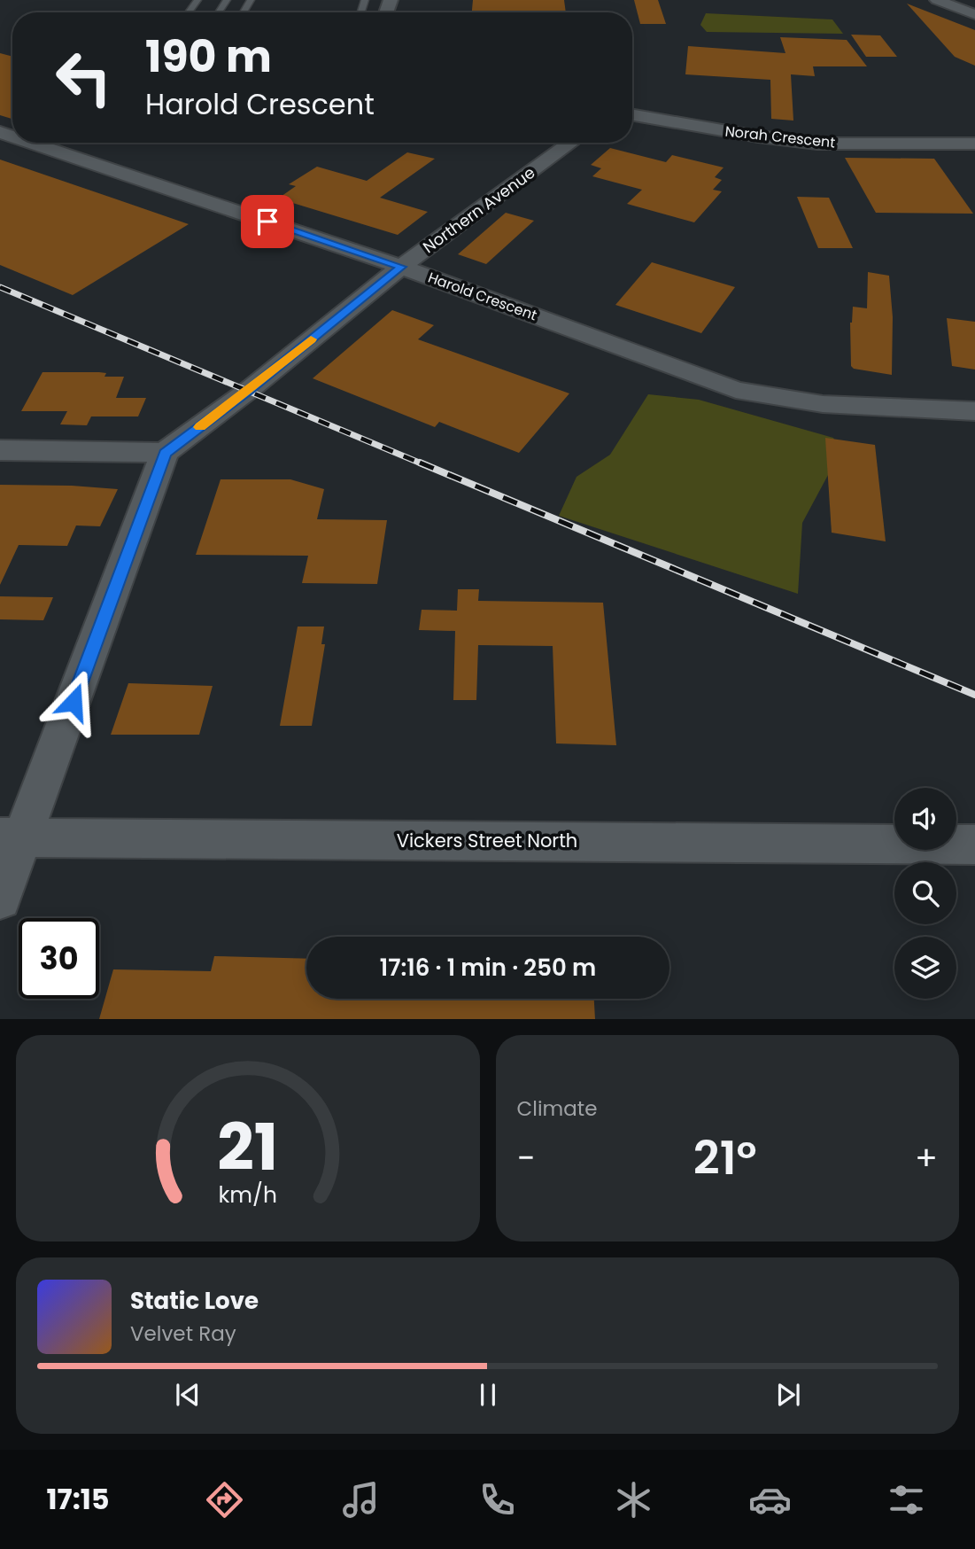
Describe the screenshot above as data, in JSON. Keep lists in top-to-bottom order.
{
  "streets": {
    "street": [
      "Norah Crescent",
      "Northern Avenue",
      "Harold Crescent",
      "Vickers Street North"
    ]
  },
  "crossings": [
    ["Northern Avenue", "Harold Crescent"]
  ],
  "page": {
    "turn": ["190 m", "Harold Crescent"],
    "limit": "30",
    "trip": "17:16 · 1 min · 250 m",
    "tile": "Climate",
    "heat": ["−", "21°", "+"],
    "song": ["Static Love", "Velvet Ray"],
    "tabs": "17:15",
    "gauge": ["21", "km/h"]
  }
}
